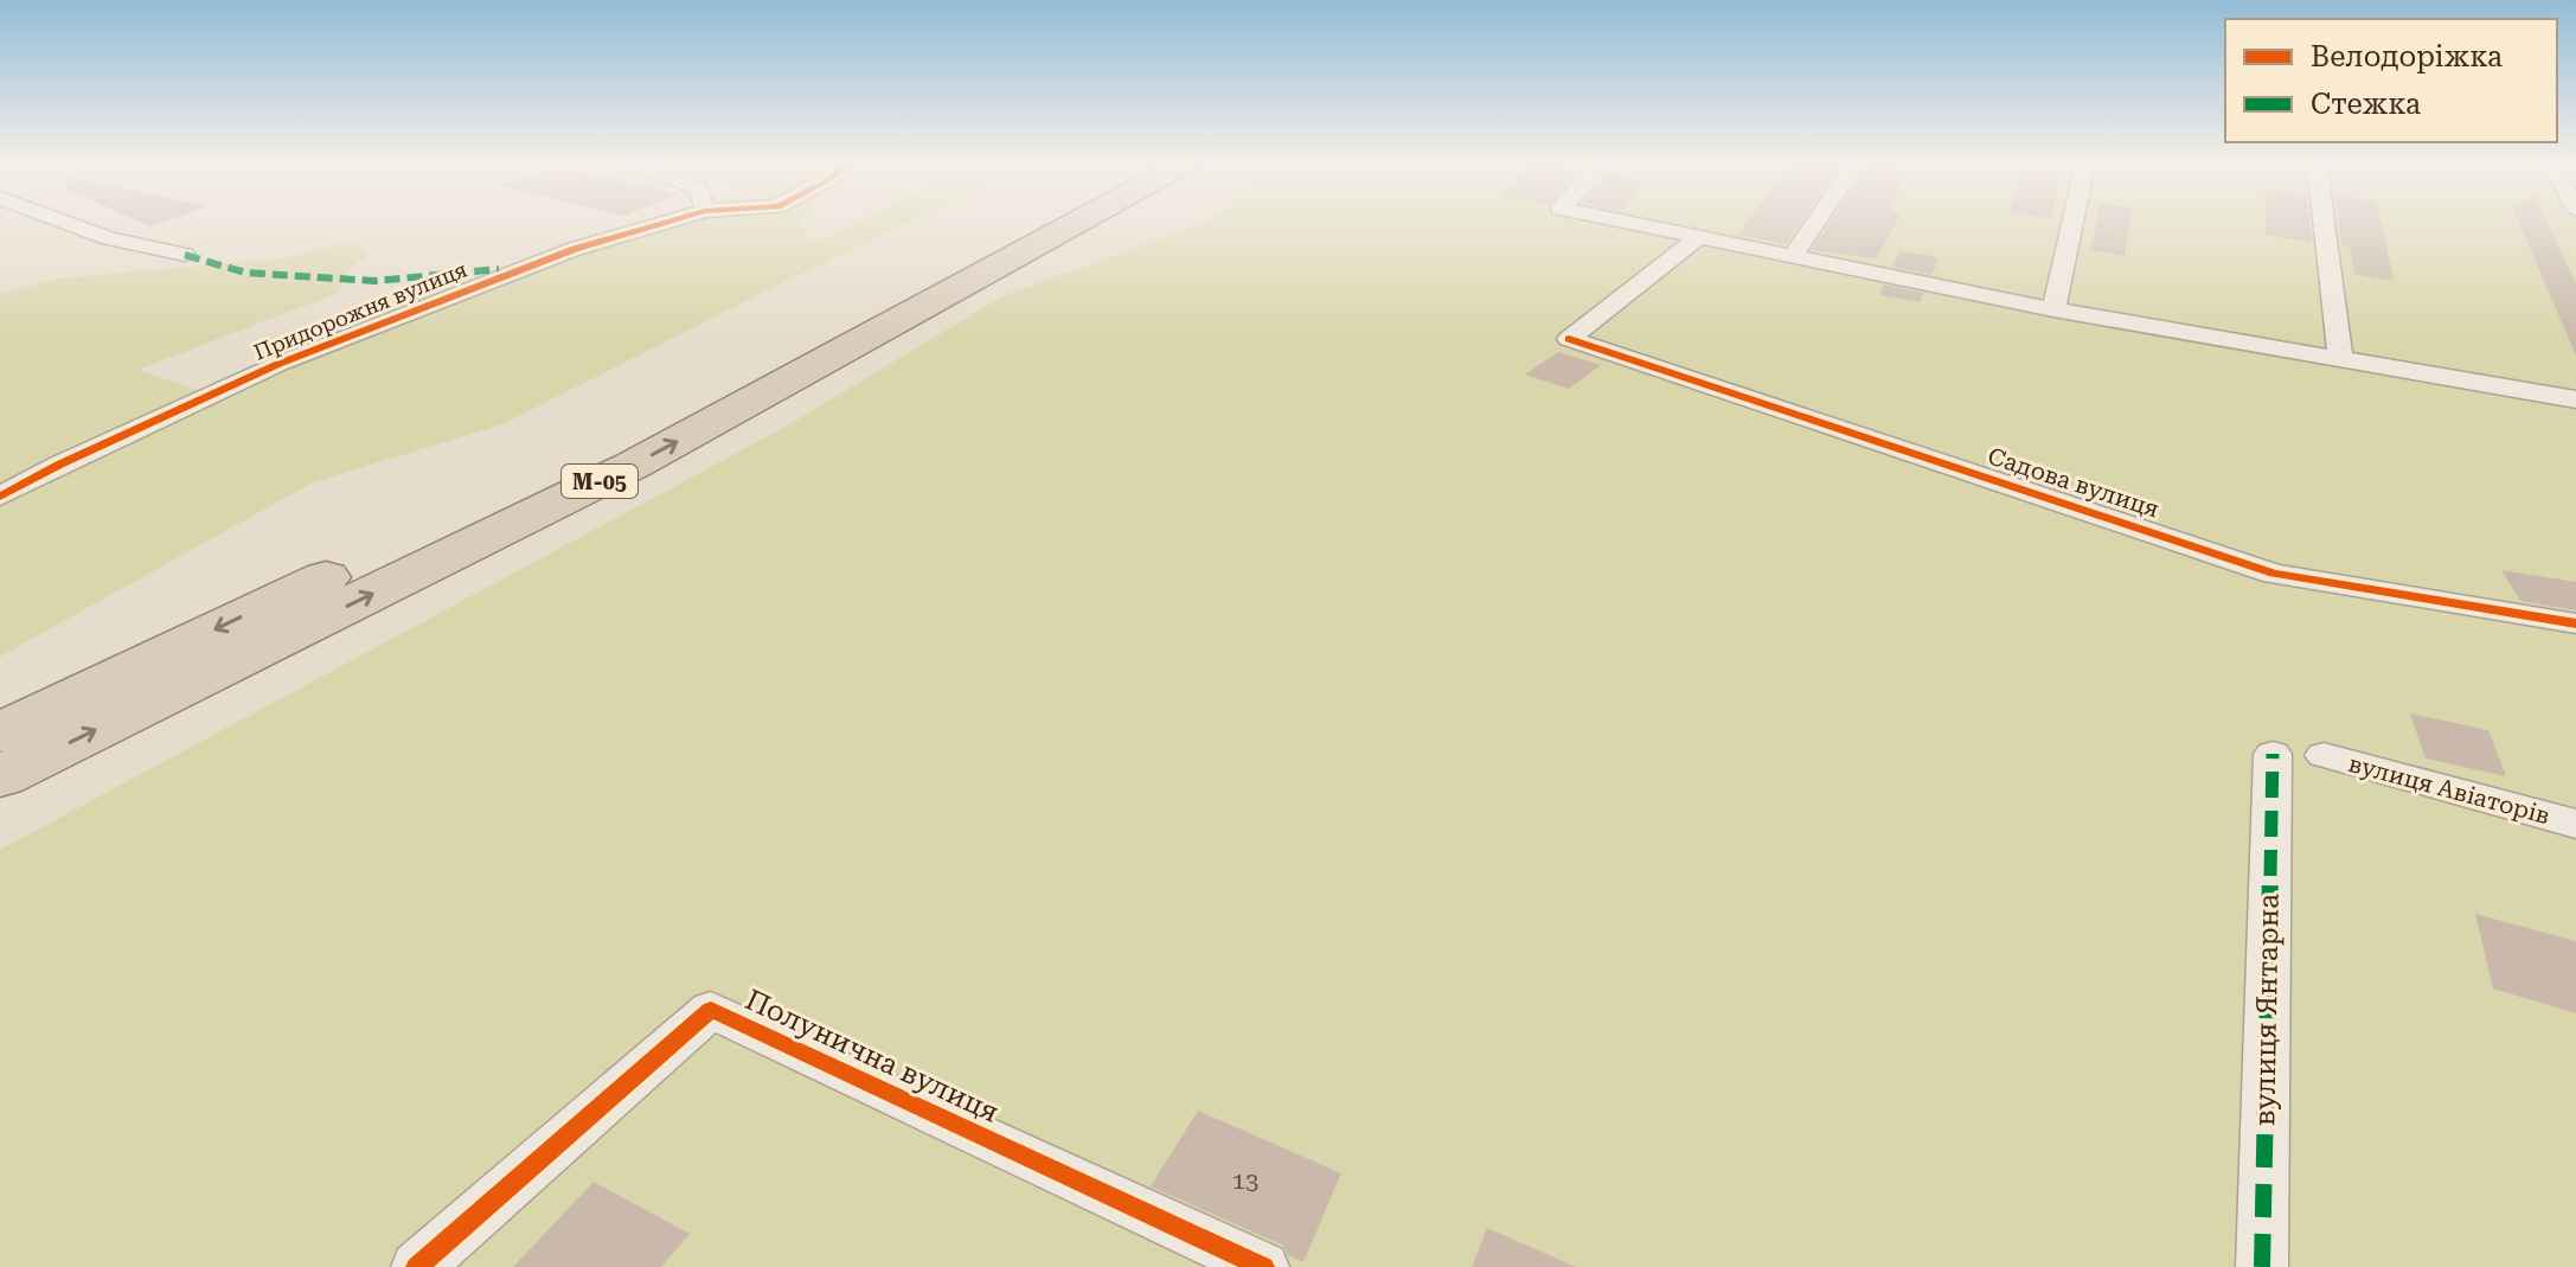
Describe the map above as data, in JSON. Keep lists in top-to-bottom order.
{
  "streets": {
    "highway": ["М-05"],
    "street": [
      "Придорожня вулиця",
      "Садова вулиця",
      "вулиця Авіаторів",
      "вулиця Янтарна",
      "Полунична вулиця"
    ]
  },
  "house_numbers": ["13"],
  "legend": ["Велодоріжка", "Стежка"]
}
